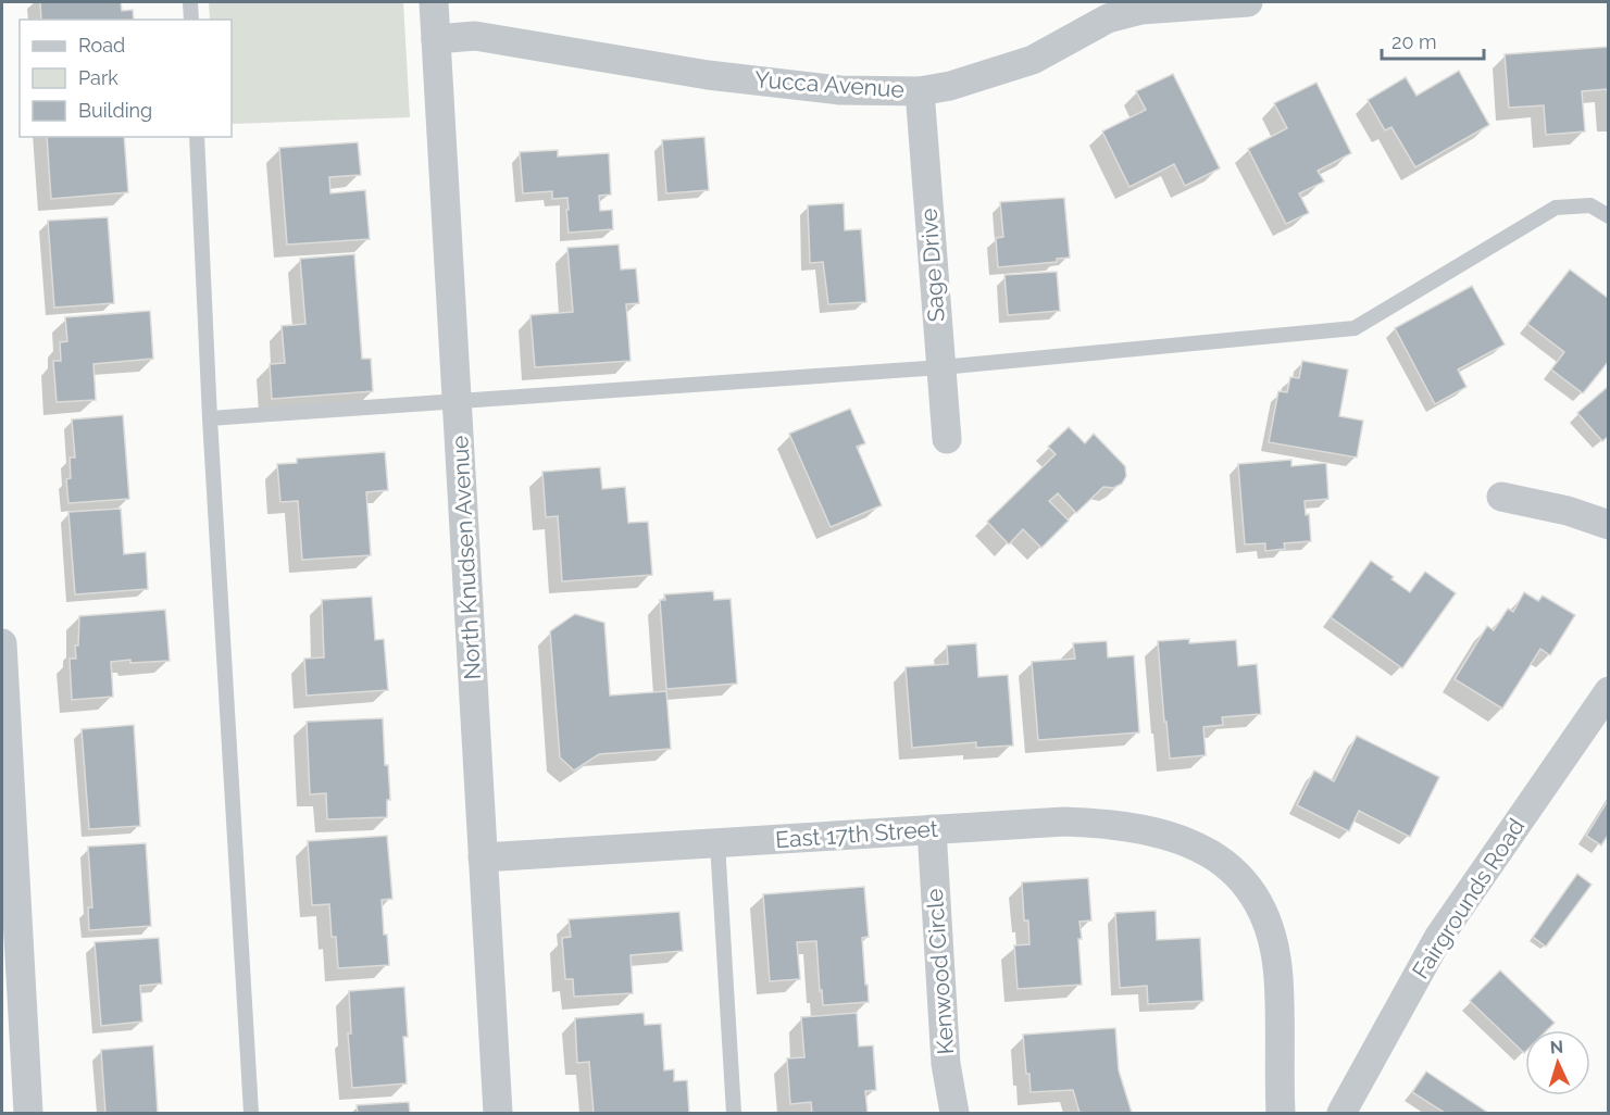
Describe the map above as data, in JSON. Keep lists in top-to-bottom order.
{
  "streets": {
    "street": [
      "Yucca Avenue",
      "Sage Drive",
      "North Knudsen Avenue",
      "East 17th Street",
      "Fairgrounds Road",
      "Kenwood Circle"
    ]
  },
  "crossings": [
    ["Yucca Avenue", "Sage Drive"],
    ["Yucca Avenue", "North Knudsen Avenue"],
    ["North Knudsen Avenue", "East 17th Street"],
    ["East 17th Street", "Kenwood Circle"]
  ],
  "legend": ["Road", "Park", "Building"],
  "scale_bar": "20 m",
  "north": "top"
}
